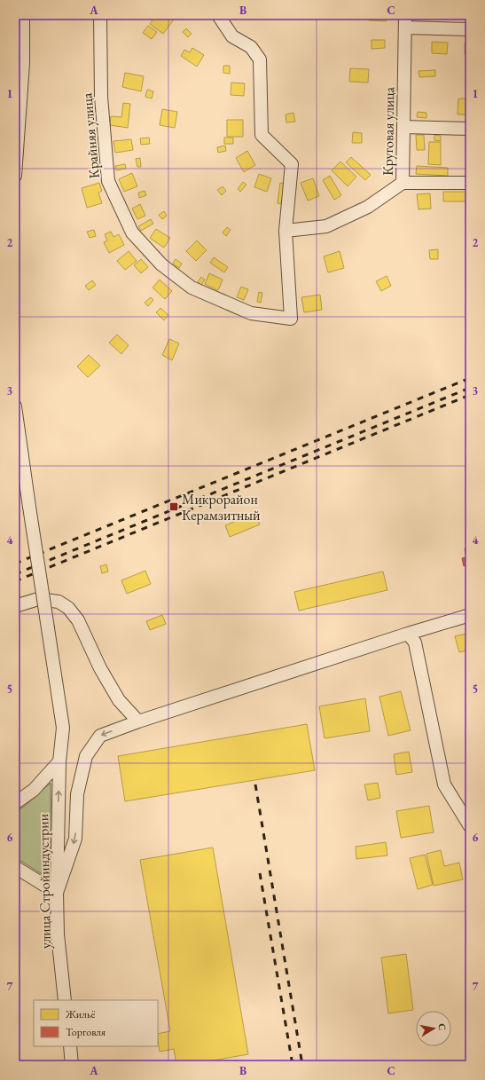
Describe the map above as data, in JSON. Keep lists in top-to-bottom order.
{
  "streets": {
    "street": ["Круговая улица", "Крайняя улица", "улица Стройиндустрии"]
  },
  "crossings": [
    ["Круговая улица", "Крайняя улица"]
  ],
  "places": {
    "transit": ["Микрорайон Керамзитный"]
  },
  "legend": ["Жильё", "Торговля"],
  "north": "right",
  "grid": {
    "columns": ["A", "B", "C"],
    "rows": [
      "1",
      "2",
      "3",
      "4",
      "5",
      "6",
      "7"
    ]
  }
}
